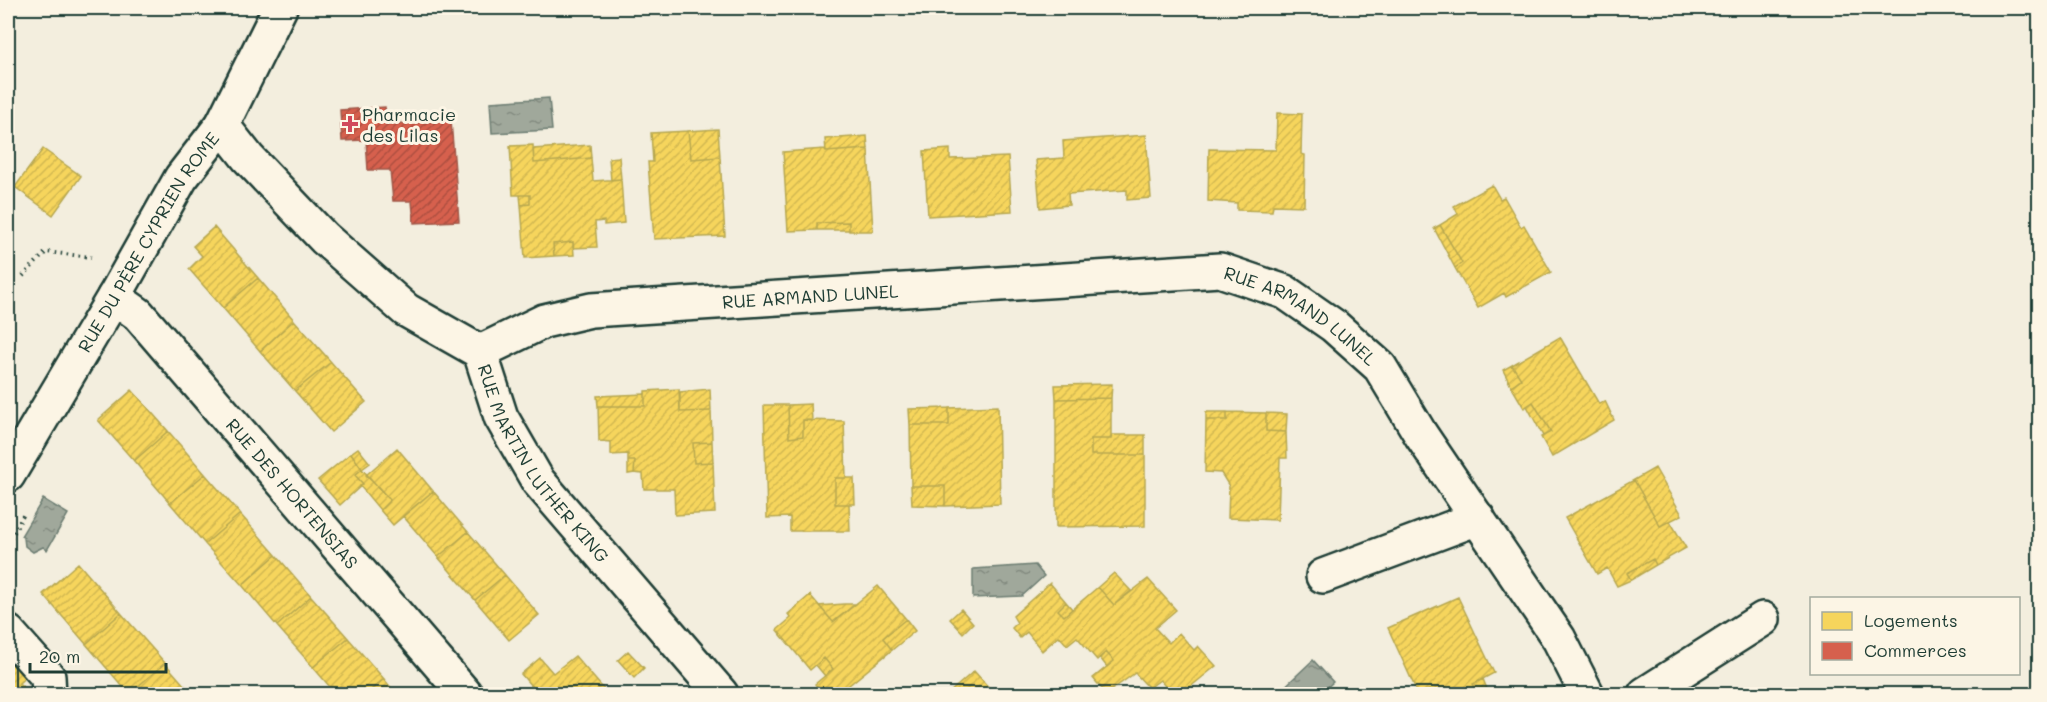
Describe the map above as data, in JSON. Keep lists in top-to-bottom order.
{
  "streets": {
    "street": [
      "RUE DU PÈRE CYPRIEN ROME",
      "RUE ARMAND LUNEL",
      "RUE MARTIN LUTHER KING",
      "RUE DES HORTENSIAS"
    ]
  },
  "crossings": [
    ["RUE DU PÈRE CYPRIEN ROME", "RUE MARTIN LUTHER KING"],
    ["RUE DU PÈRE CYPRIEN ROME", "RUE DES HORTENSIAS"],
    ["RUE ARMAND LUNEL", "RUE MARTIN LUTHER KING"]
  ],
  "places": {
    "health": ["Pharmacie des Lilas"]
  },
  "legend": ["Logements", "Commerces"],
  "scale_bar": "20 m"
}
